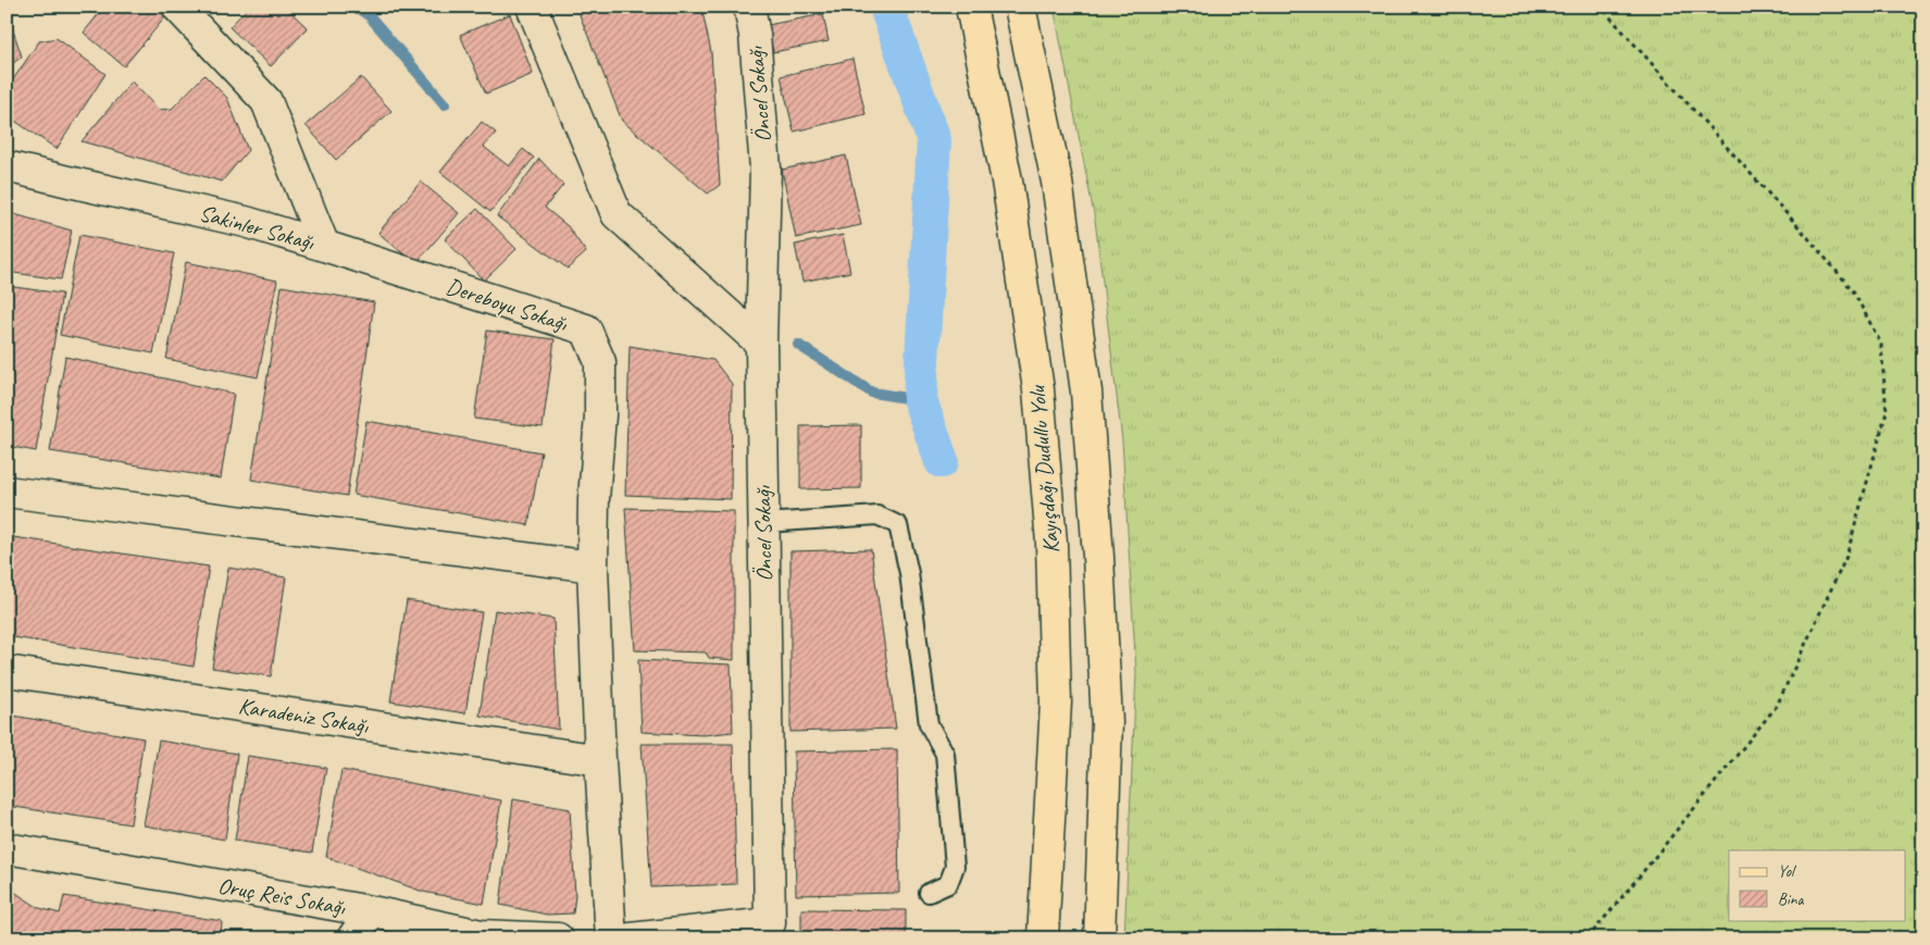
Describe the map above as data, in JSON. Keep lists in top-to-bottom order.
{
  "streets": {
    "main road": ["Kayışdağı Dudullu Yolu"],
    "street": [
      "Öncel Sokağı",
      "Sakinler Sokağı",
      "Dereboyu Sokağı",
      "Karadeniz Sokağı",
      "Oruç Reis Sokağı"
    ]
  },
  "crossings": [
    ["Sakinler Sokağı", "Dereboyu Sokağı"],
    ["Dereboyu Sokağı", "Karadeniz Sokağı"]
  ],
  "legend": ["Yol", "Bina"]
}
